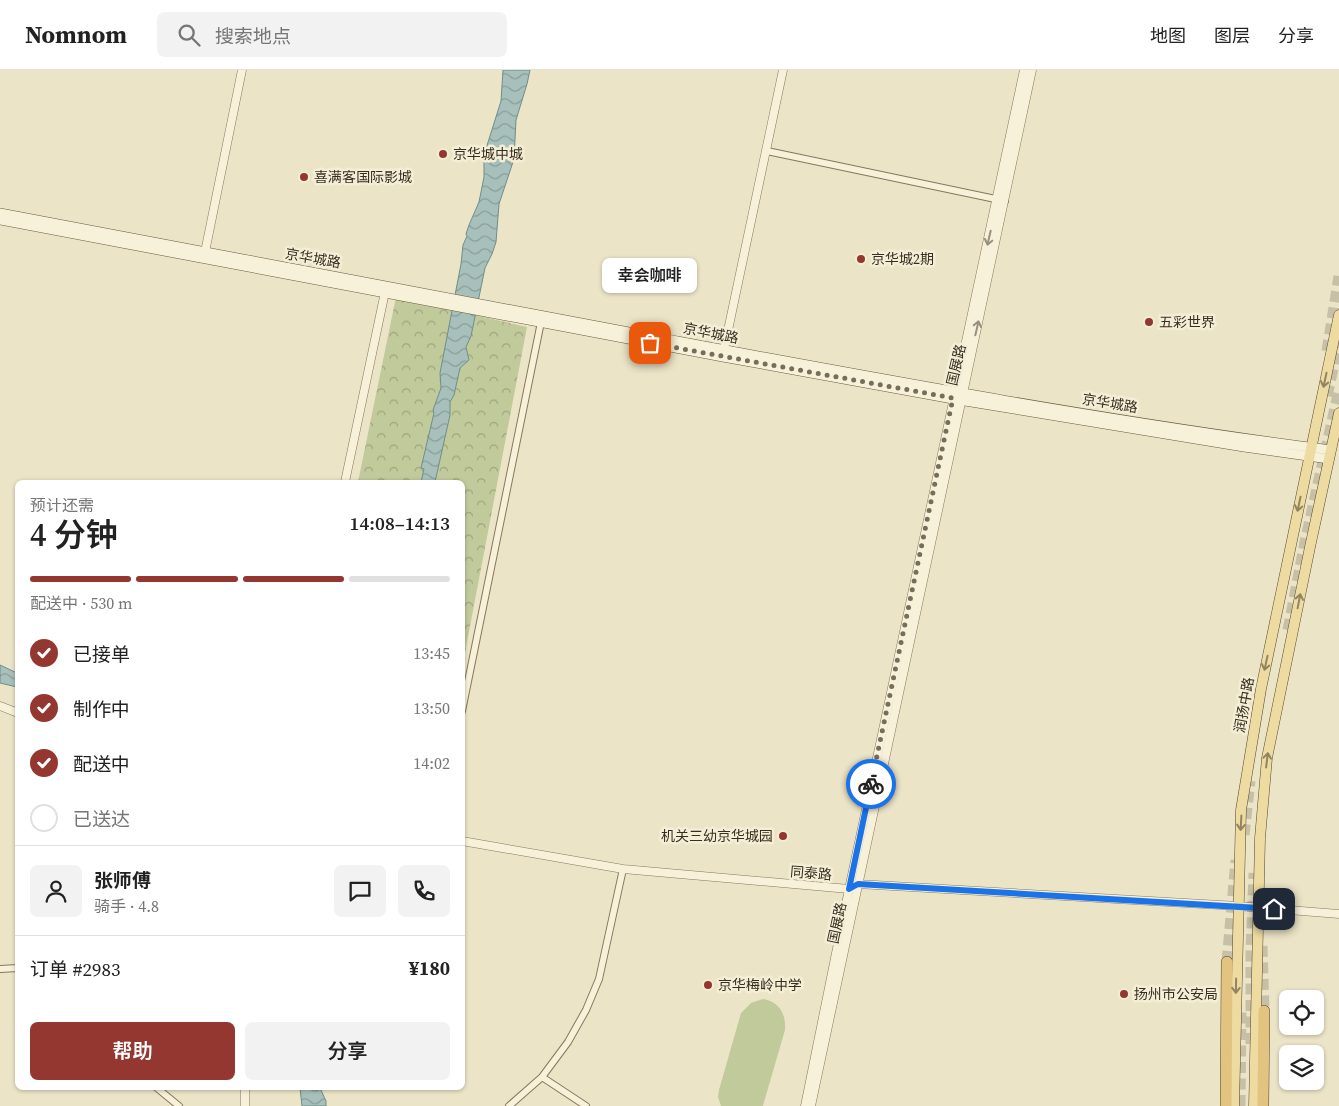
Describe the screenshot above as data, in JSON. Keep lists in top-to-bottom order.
{
  "streets": {
    "main road": ["京华城路", "润扬中路"],
    "street": ["国展路", "同泰路"]
  },
  "crossings": [
    ["京华城路", "国展路"],
    ["京华城路", "润扬中路"],
    ["国展路", "同泰路"]
  ],
  "places": [
    "京华城中城",
    "喜满客国际影城",
    "京华城2期",
    "五彩世界",
    "幸会咖啡",
    "机关三幼京华城园",
    "京华梅岭中学",
    "扬州市公安局"
  ],
  "page": {
    "header": "Nomnom",
    "search": "搜索地点",
    "nav": ["地图", "图层", "分享"],
    "bubble": "幸会咖啡",
    "heading": ["4 分钟", "预计还需", "14:08–14:13"],
    "panel": [
      "张师傅",
      "骑手 · 4.8",
      "订单 #2983",
      "¥180"
    ],
    "bar": "配送中 · 530 m",
    "list": [
      ["已接单", "13:45"],
      ["制作中", "13:50"],
      ["配送中", "14:02"],
      "已送达"
    ],
    "buttons": ["帮助", "分享"]
  }
}
